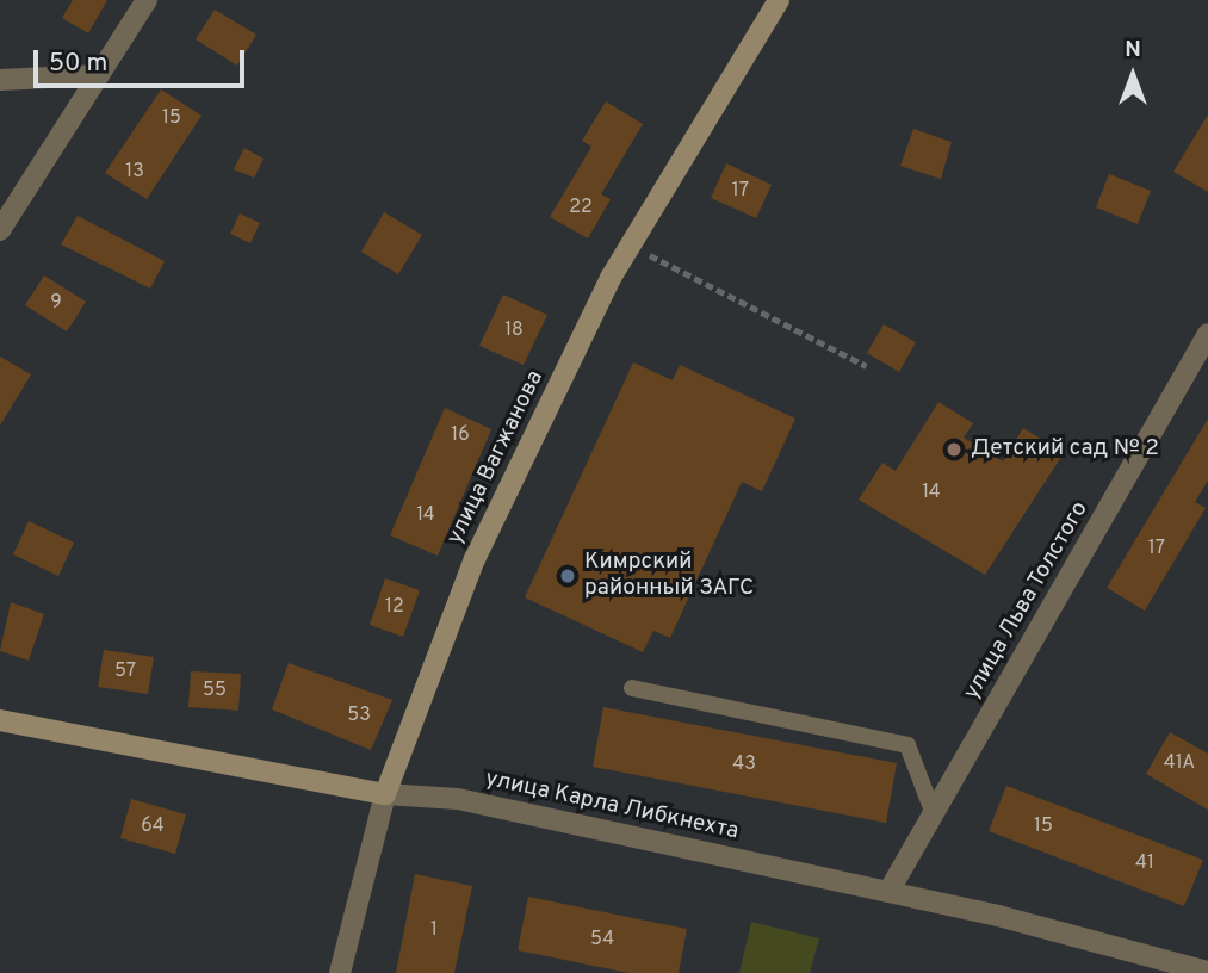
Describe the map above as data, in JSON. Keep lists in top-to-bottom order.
{
  "streets": {
    "street": ["улица Вагжанова", "улица Льва Толстого", "улица Карла Либкнехта"]
  },
  "crossings": [
    ["улица Вагжанова", "улица Карла Либкнехта"],
    ["улица Льва Толстого", "улица Карла Либкнехта"]
  ],
  "places": ["Детский сад № 2", "Кимрский районный ЗАГС"],
  "house_numbers": [
    "15",
    "13",
    "17",
    "22",
    "9",
    "18",
    "16",
    "14",
    "14",
    "17",
    "12",
    "57",
    "55",
    "53",
    "41А",
    "43",
    "64",
    "15",
    "41",
    "1",
    "54"
  ],
  "scale_bar": "50 m",
  "north": "top"
}
